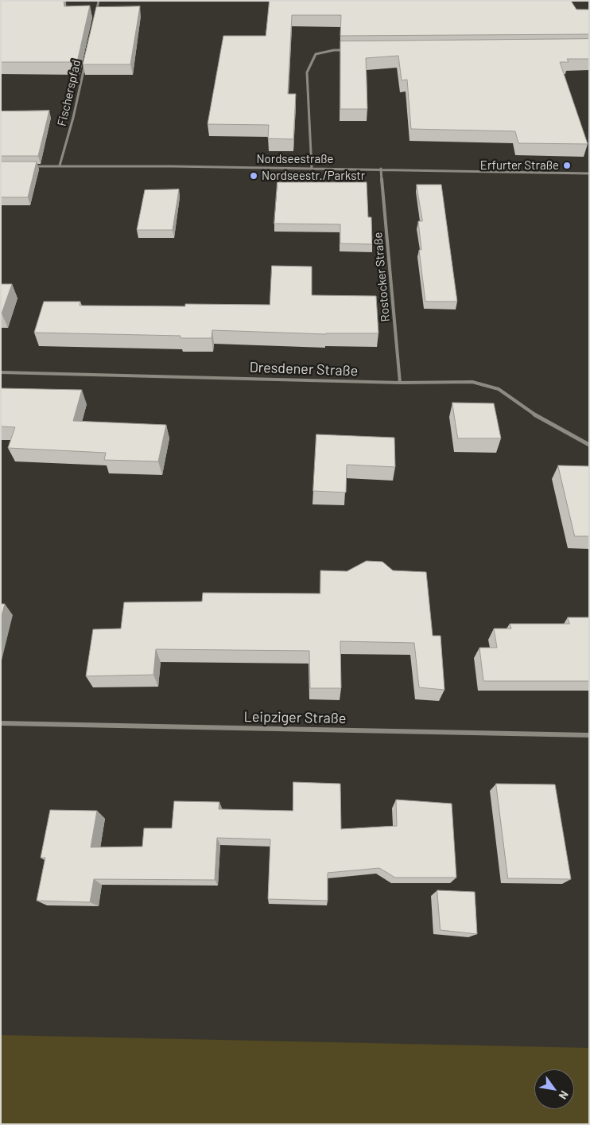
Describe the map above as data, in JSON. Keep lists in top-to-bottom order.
{
  "streets": {
    "street": [
      "Fischerspfad",
      "Nordseestraße",
      "Rostocker Straße",
      "Dresdener Straße",
      "Leipziger Straße"
    ]
  },
  "crossings": [
    ["Fischerspfad", "Nordseestraße"],
    ["Nordseestraße", "Rostocker Straße"],
    ["Rostocker Straße", "Dresdener Straße"]
  ],
  "places": ["Erfurter Straße", "Nordseestr./Parkstr"],
  "north": "bottom right"
}
